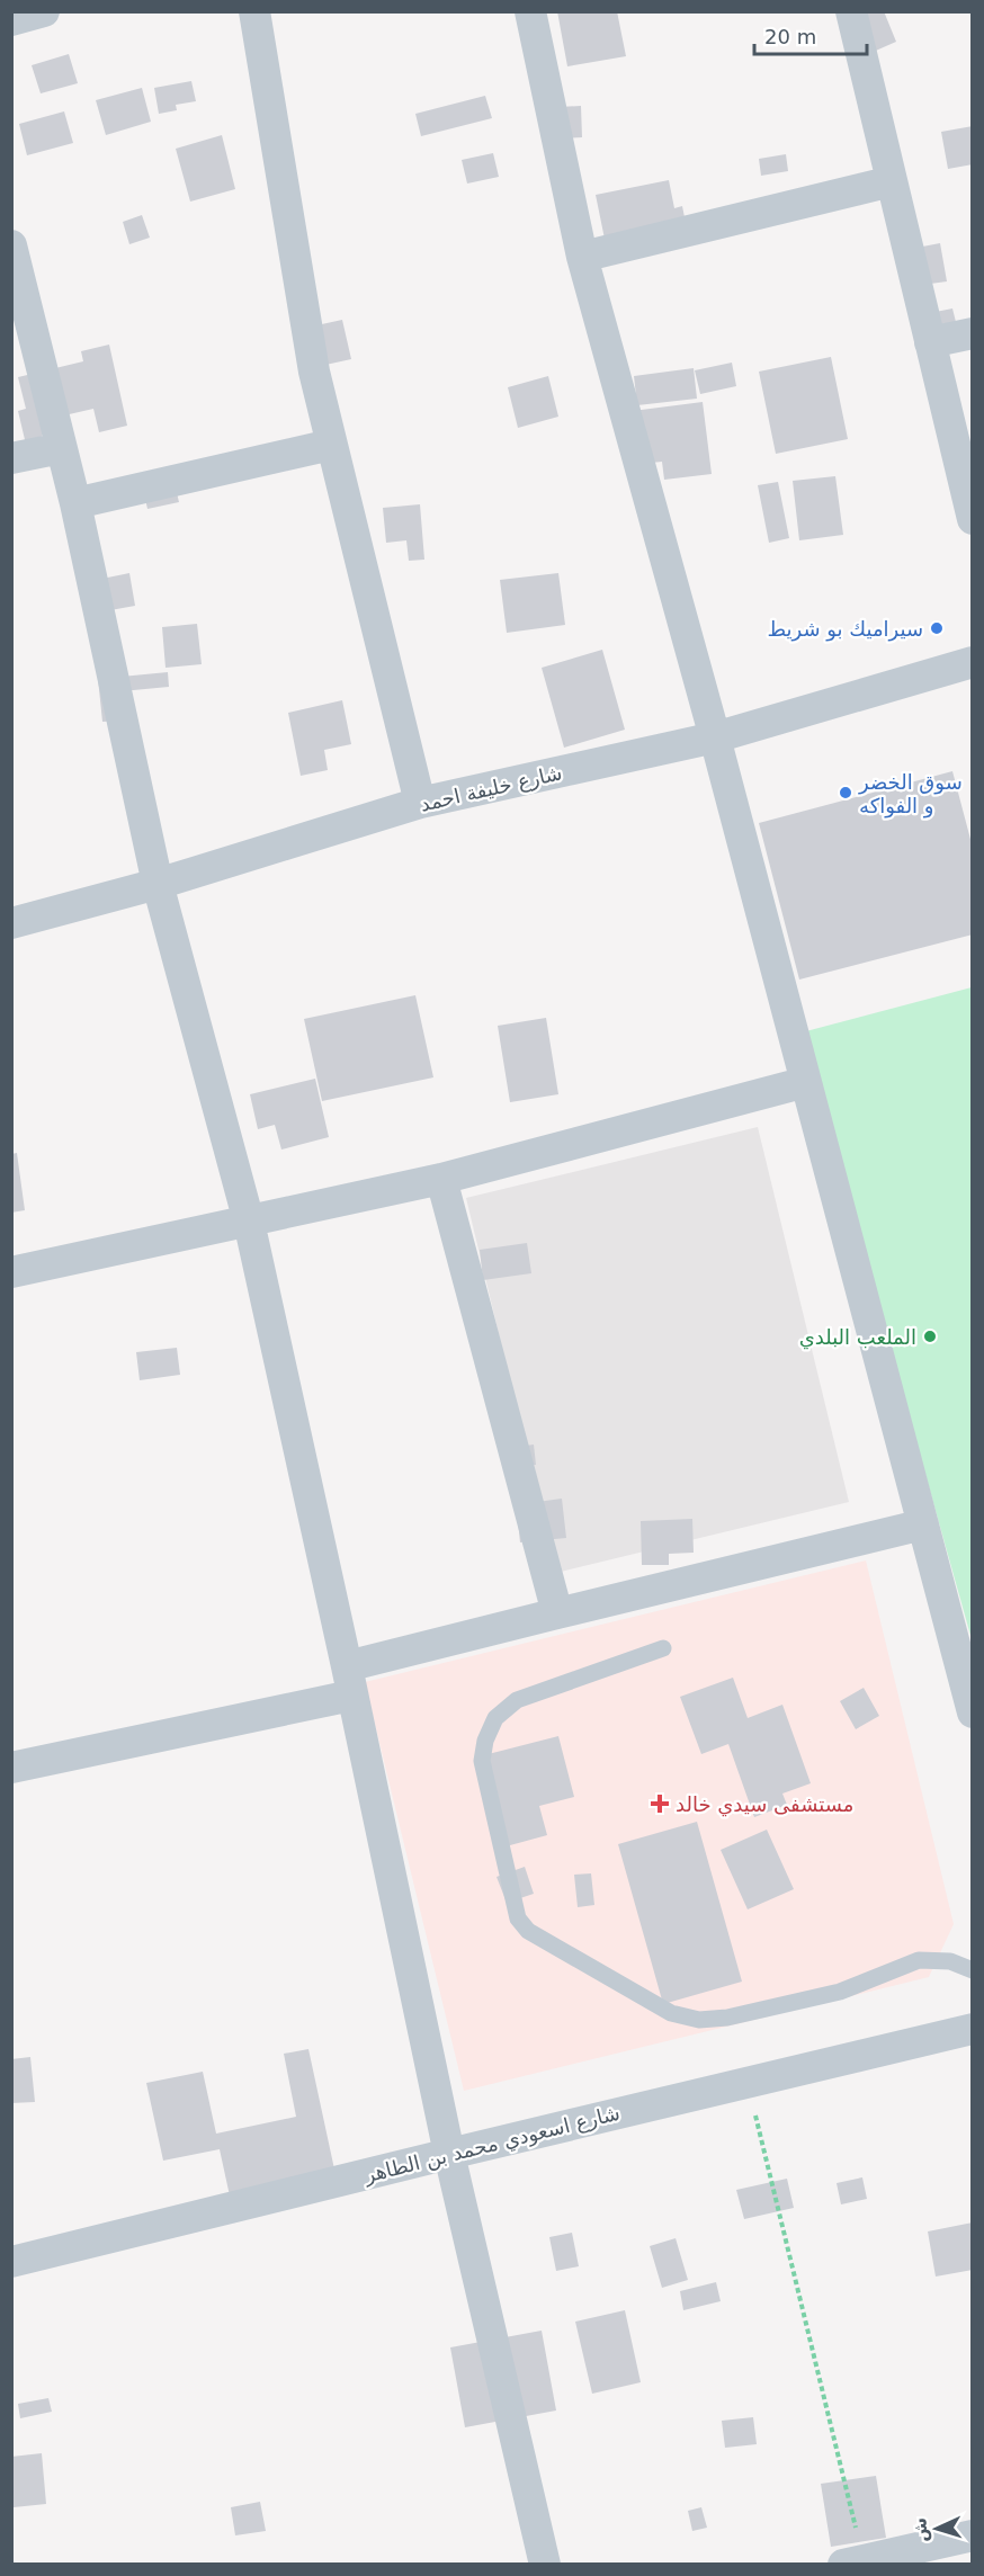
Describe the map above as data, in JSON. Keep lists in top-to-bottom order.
{
  "streets": {
    "street": ["شارع خليفة احمد", "شارع اسعودي محمد بن الطاهر"]
  },
  "places": {
    "other": ["سيراميك بو شريط", "سوق الخضر و الفواكه", "الملعب البلدي"],
    "health": ["مستشفى سيدي خالد"]
  },
  "scale_bar": "20 m",
  "north": "left"
}
